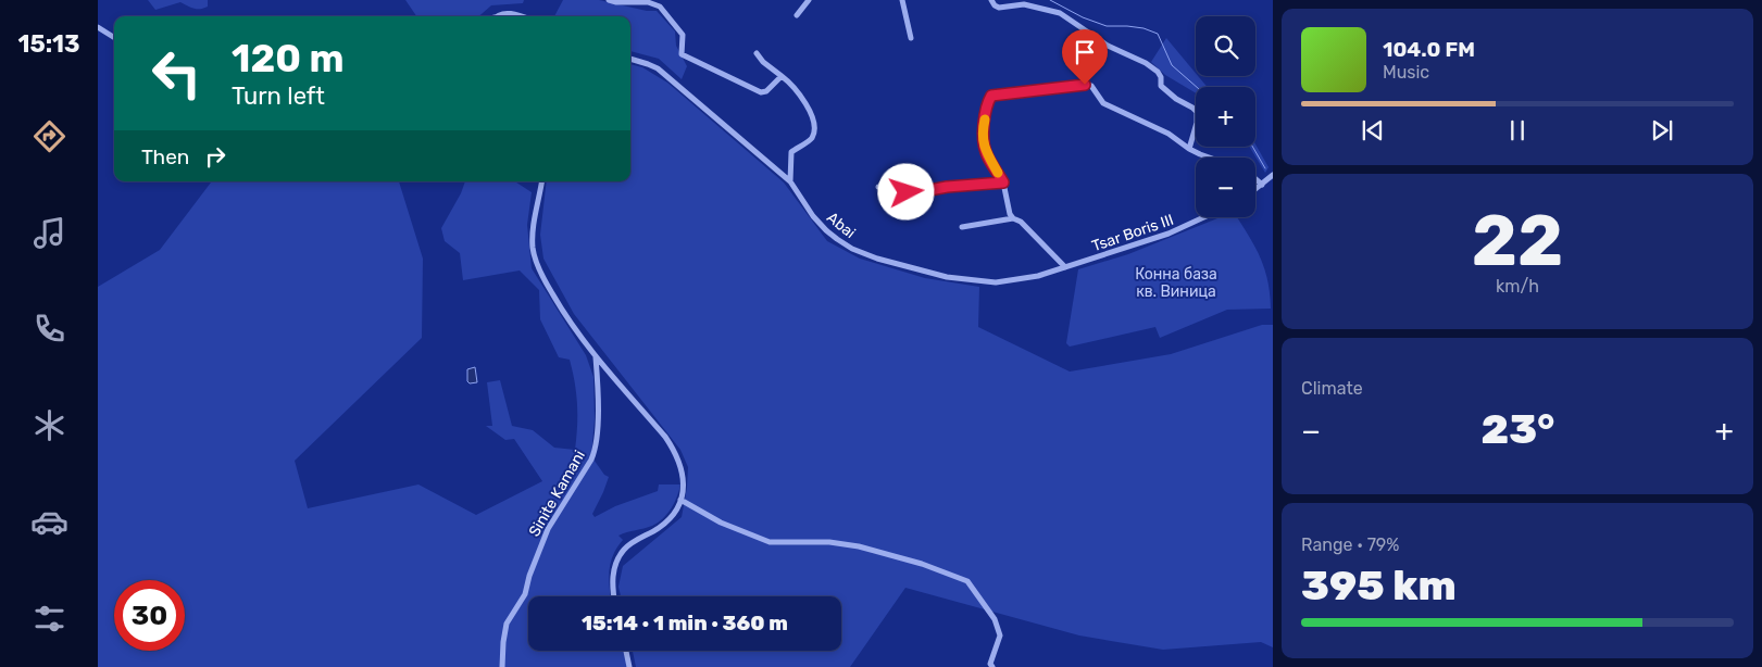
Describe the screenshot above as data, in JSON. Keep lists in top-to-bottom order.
{
  "streets": {
    "street": ["Abai", "Tsar Boris III", "Sinite Kamani"]
  },
  "crossings": [
    ["Abai", "Tsar Boris III"]
  ],
  "parks": ["Конна база кв. Виница"],
  "page": {
    "tabs": "15:13",
    "map_buttons": ["+", "−"],
    "turn": ["120 m", "Turn left"],
    "song": ["104.0 FM", "Music"],
    "then": "Then",
    "tile": [
      ["22", "km/h"],
      "Climate",
      ["Range · 79%", "395 km"]
    ],
    "heat": ["−", "23°", "+"],
    "limit": "30",
    "trip": "15:14 · 1 min · 360 m"
  }
}
